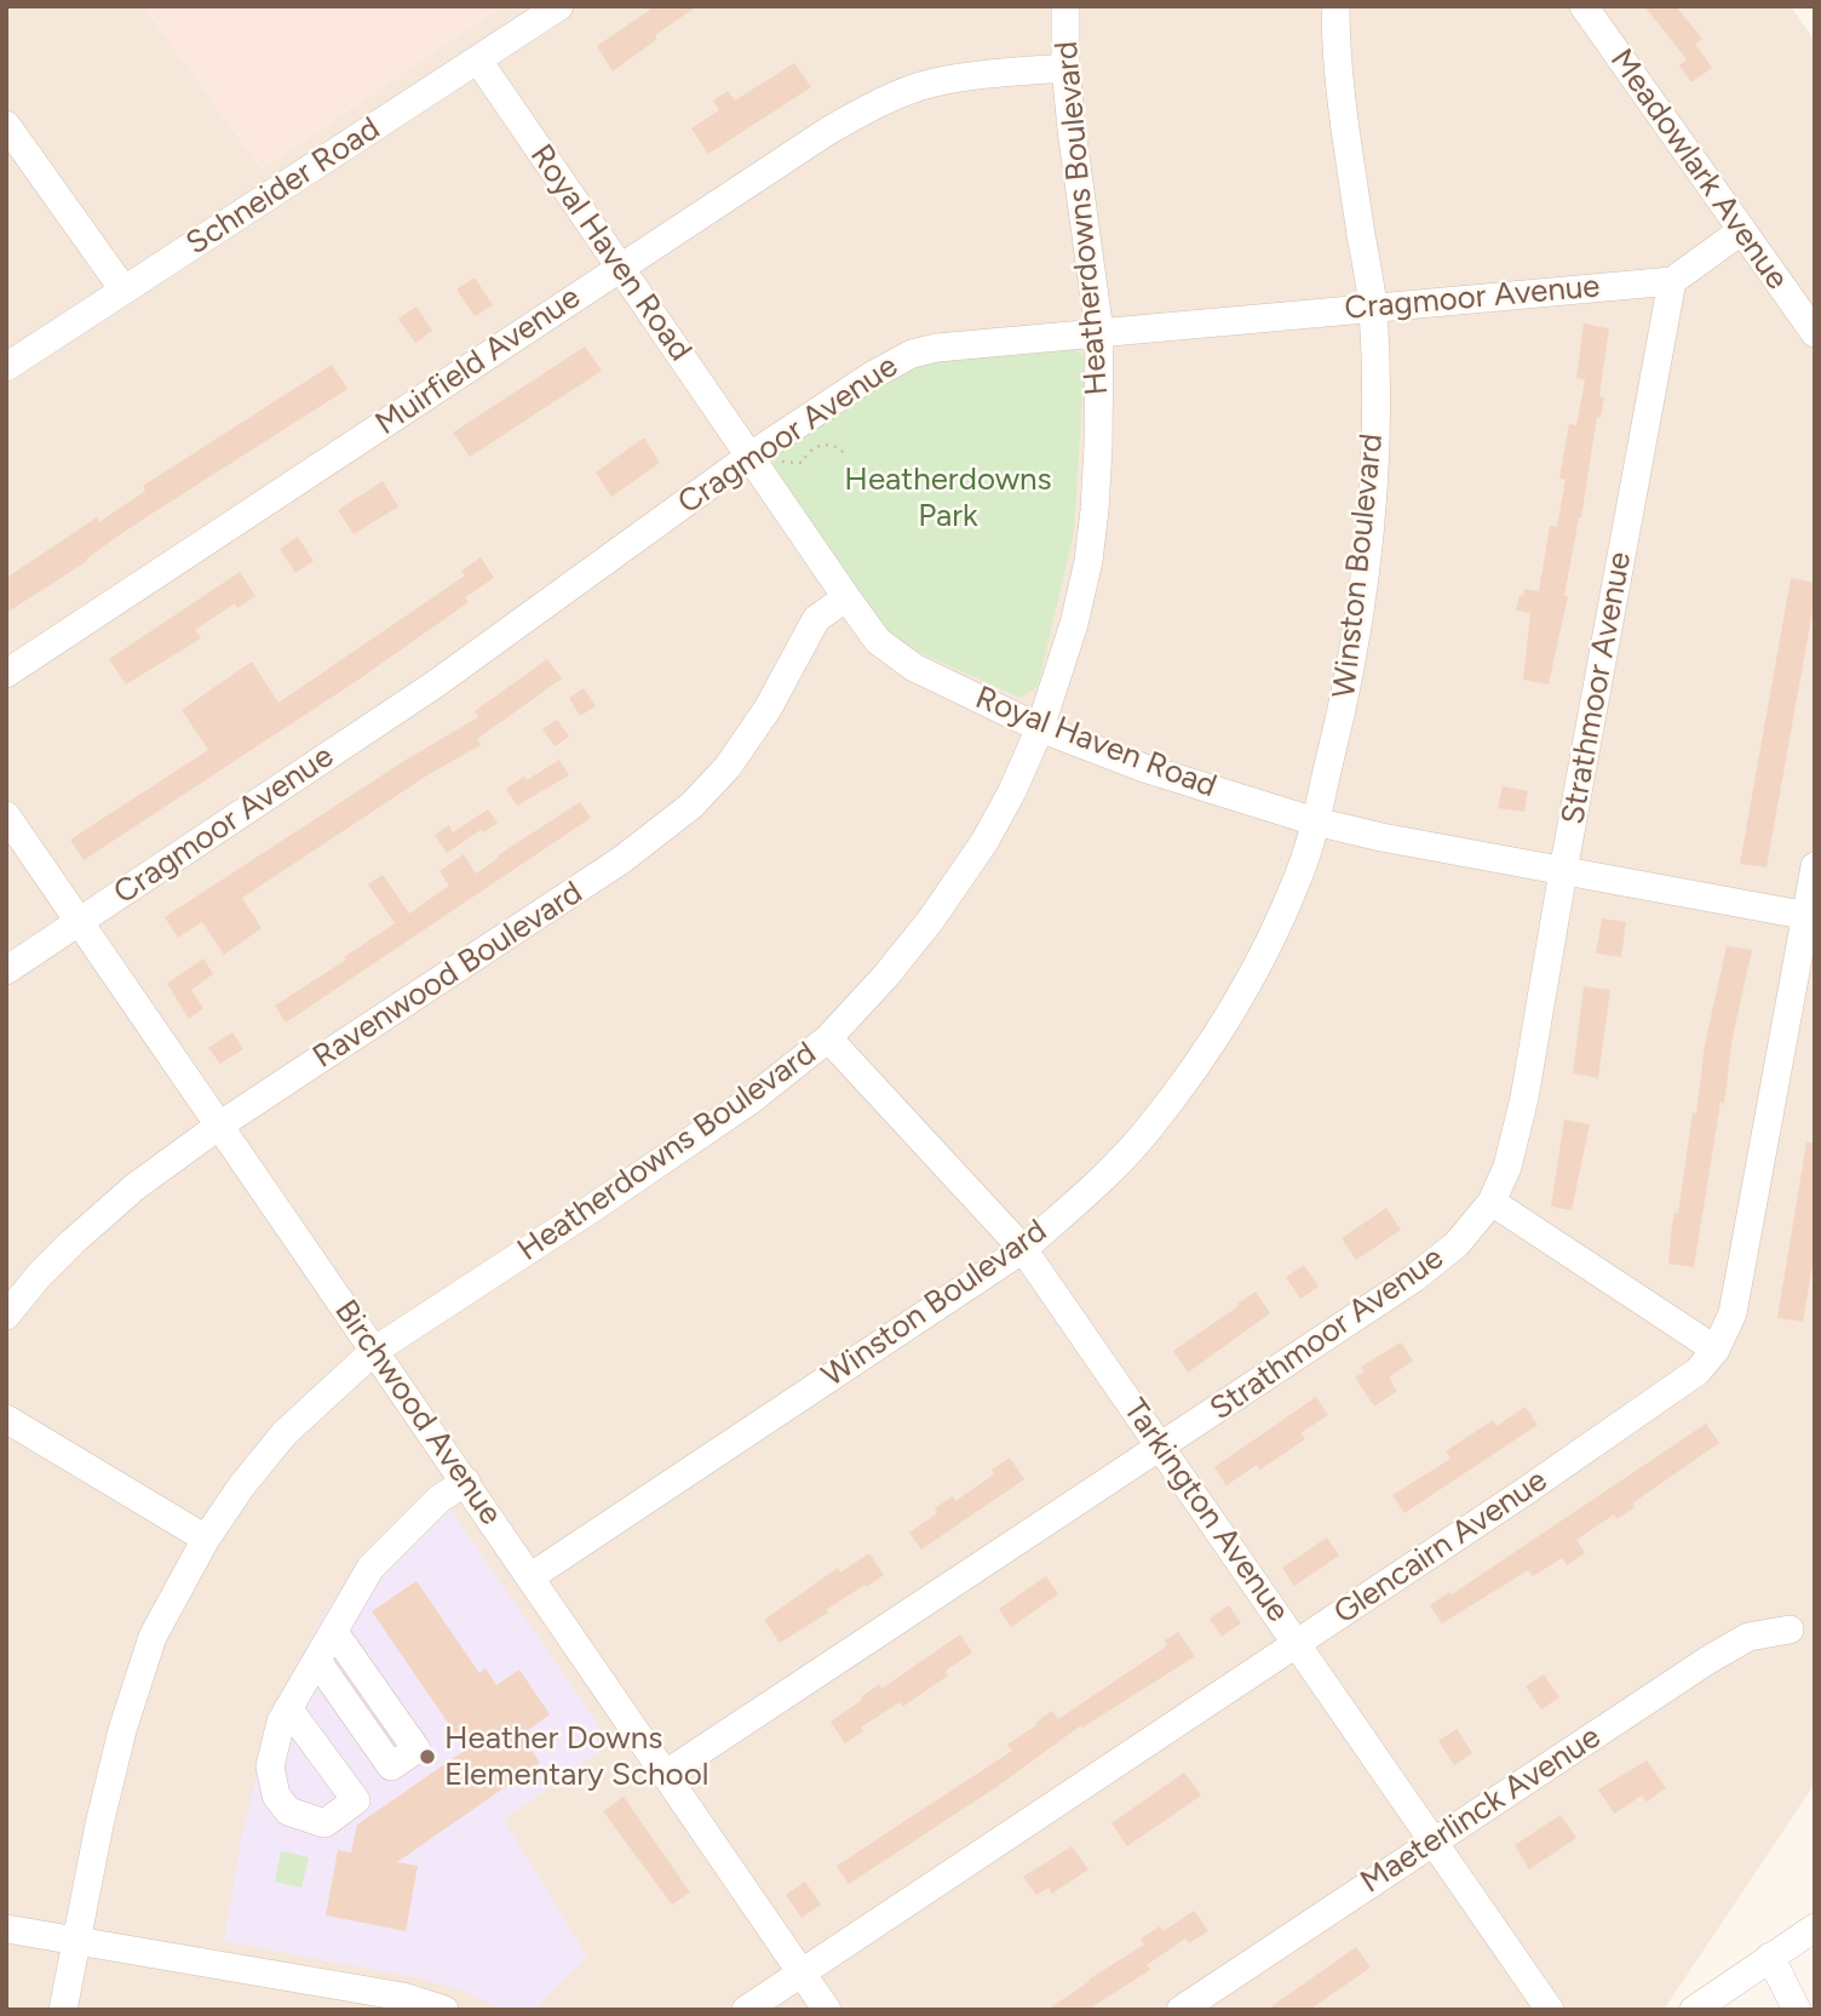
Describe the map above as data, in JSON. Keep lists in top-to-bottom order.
{
  "streets": {
    "street": [
      "Meadowlark Avenue",
      "Schneider Road",
      "Heatherdowns Boulevard",
      "Royal Haven Road",
      "Cragmoor Avenue",
      "Muirfield Avenue",
      "Winston Boulevard",
      "Strathmoor Avenue",
      "Ravenwood Boulevard",
      "Birchwood Avenue",
      "Tarkington Avenue",
      "Glencairn Avenue",
      "Maeterlinck Avenue"
    ]
  },
  "crossings": [
    ["Schneider Road", "Royal Haven Road"],
    ["Heatherdowns Boulevard", "Royal Haven Road"],
    ["Heatherdowns Boulevard", "Cragmoor Avenue"],
    ["Heatherdowns Boulevard", "Muirfield Avenue"],
    ["Heatherdowns Boulevard", "Birchwood Avenue"],
    ["Heatherdowns Boulevard", "Tarkington Avenue"],
    ["Royal Haven Road", "Cragmoor Avenue"],
    ["Royal Haven Road", "Muirfield Avenue"],
    ["Royal Haven Road", "Winston Boulevard"],
    ["Royal Haven Road", "Strathmoor Avenue"],
    ["Royal Haven Road", "Ravenwood Boulevard"],
    ["Royal Haven Road", "Glencairn Avenue"],
    ["Cragmoor Avenue", "Winston Boulevard"],
    ["Cragmoor Avenue", "Strathmoor Avenue"],
    ["Cragmoor Avenue", "Birchwood Avenue"],
    ["Winston Boulevard", "Birchwood Avenue"],
    ["Winston Boulevard", "Tarkington Avenue"],
    ["Strathmoor Avenue", "Birchwood Avenue"],
    ["Strathmoor Avenue", "Tarkington Avenue"],
    ["Ravenwood Boulevard", "Birchwood Avenue"],
    ["Birchwood Avenue", "Glencairn Avenue"],
    ["Tarkington Avenue", "Glencairn Avenue"],
    ["Tarkington Avenue", "Maeterlinck Avenue"]
  ],
  "parks": ["Heatherdowns Park"],
  "places": ["Heather Downs Elementary School"]
}
